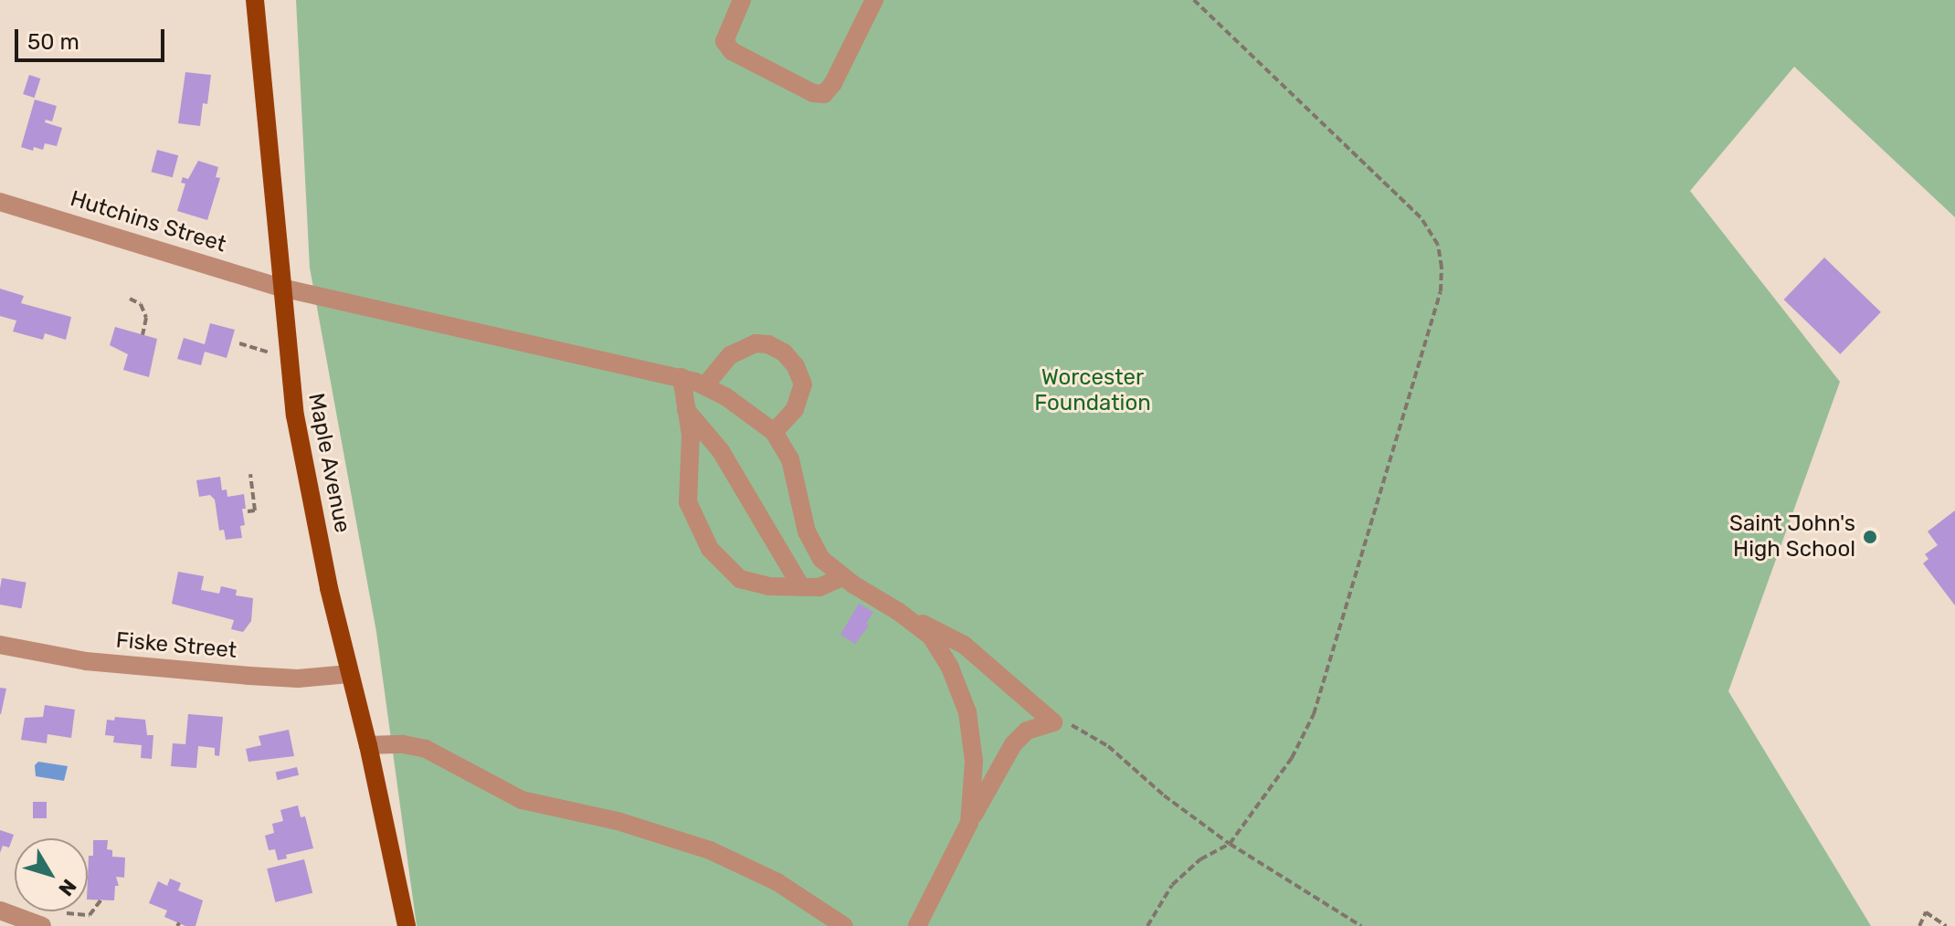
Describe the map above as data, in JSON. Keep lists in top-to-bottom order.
{
  "streets": {
    "main road": ["Maple Avenue"],
    "street": ["Hutchins Street", "Fiske Street"]
  },
  "crossings": [
    ["Hutchins Street", "Maple Avenue"],
    ["Maple Avenue", "Fiske Street"]
  ],
  "parks": ["Worcester Foundation"],
  "places": ["Saint John's High School"],
  "scale_bar": "50 m",
  "north": "bottom right"
}
